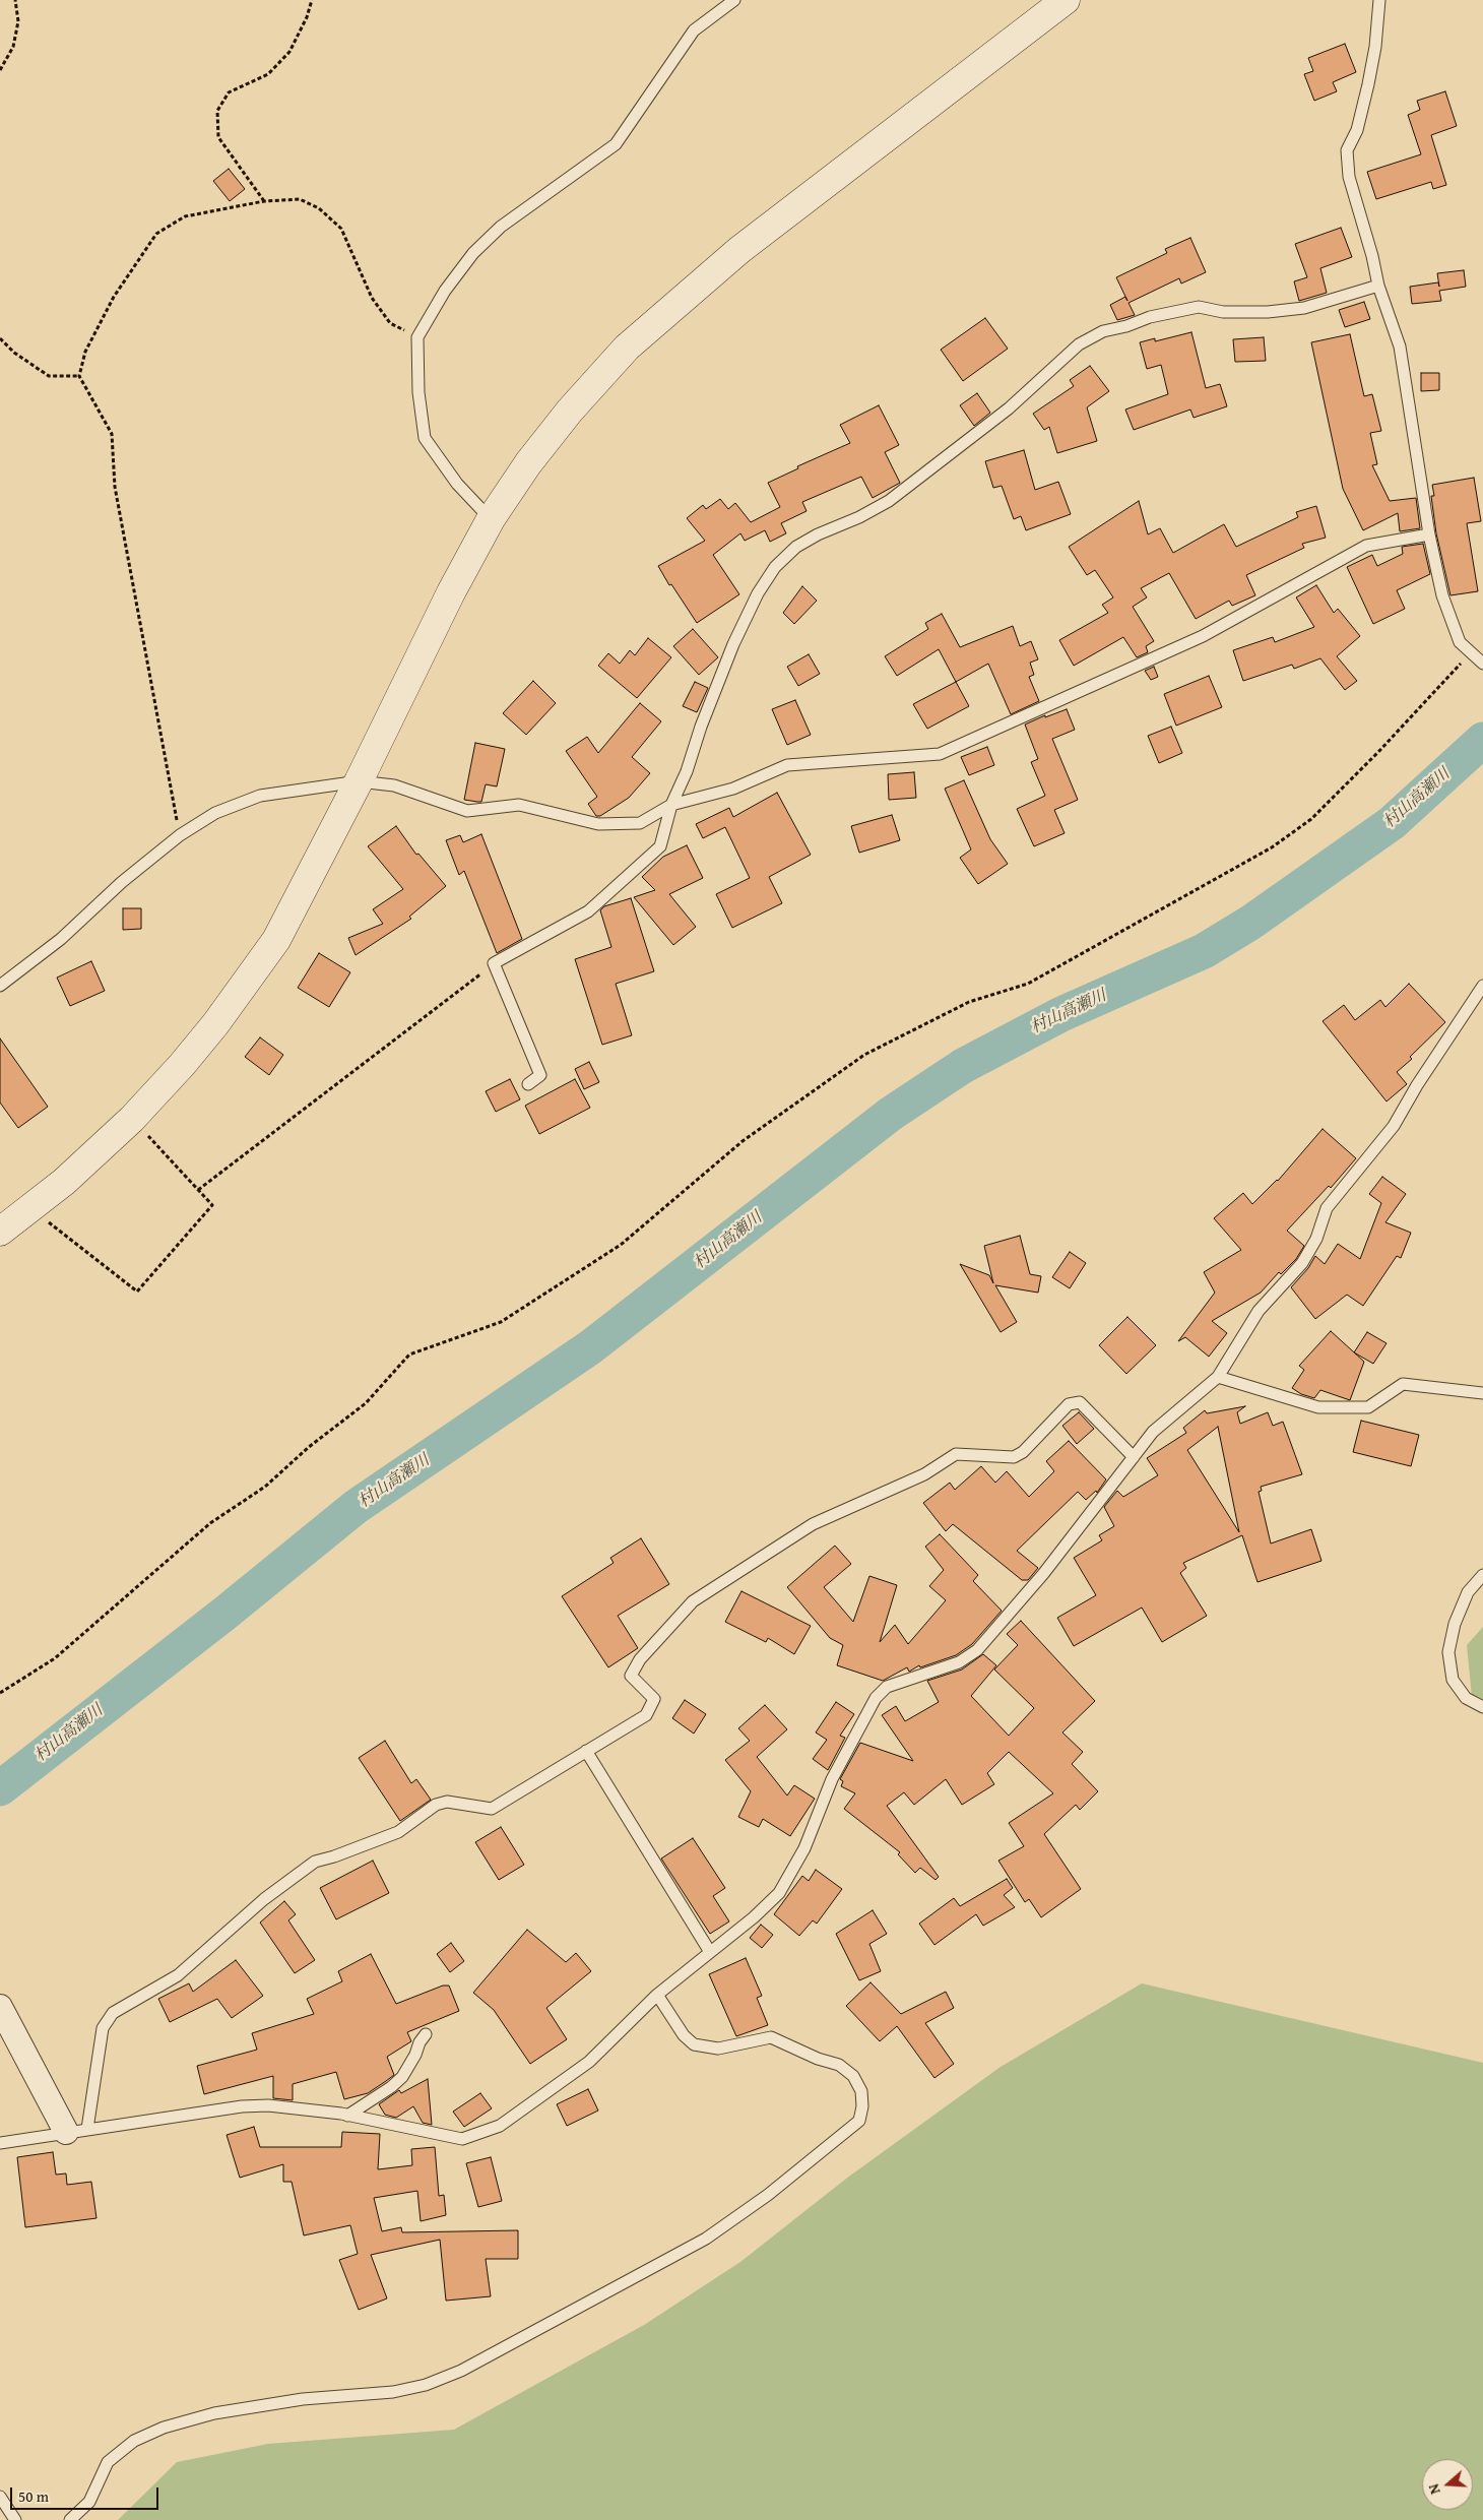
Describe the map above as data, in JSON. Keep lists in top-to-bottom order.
{
  "water": ["村山高瀬川"],
  "scale_bar": "50 m",
  "north": "left"
}
